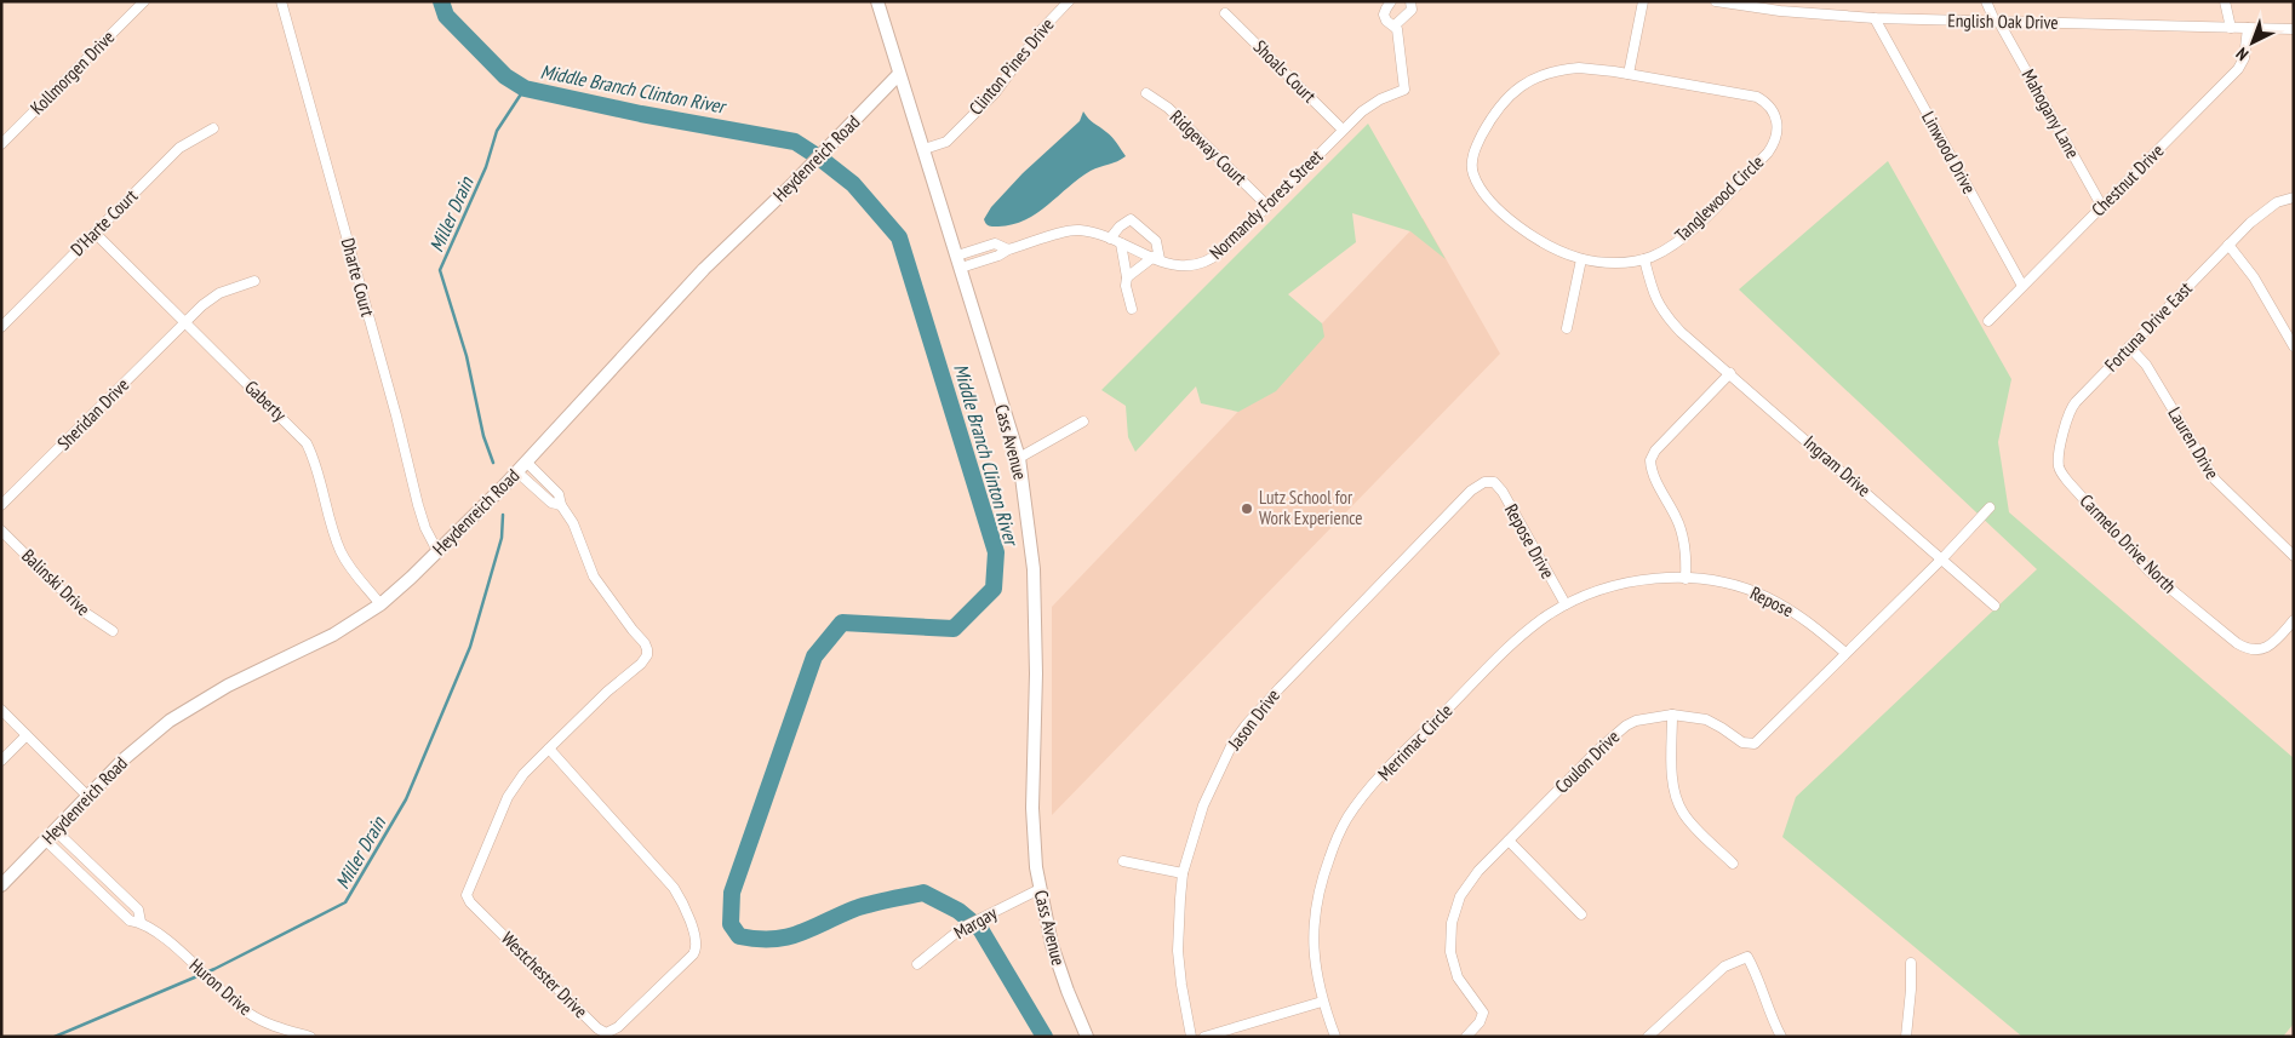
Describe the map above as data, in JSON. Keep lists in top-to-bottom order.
{
  "streets": {
    "street": [
      "English Oak Drive",
      "Clinton Pines Drive",
      "Shoals Court",
      "Kollmorgen Drive",
      "Mahogany Lane",
      "Ridgeway Court",
      "Linwood Drive",
      "Heydenreich Road",
      "Chestnut Drive",
      "Tanglewood Circle",
      "Normandy Forest Street",
      "D'Harte Court",
      "Dharte Court",
      "Fortuna Drive East",
      "Gaberty",
      "Sheridan Drive",
      "Cass Avenue",
      "Lauren Drive",
      "Ingram Drive",
      "Repose Drive",
      "Carmelo Drive North",
      "Balinski Drive",
      "Repose",
      "Jason Drive",
      "Merrimac Circle",
      "Coulon Drive",
      "Margay",
      "Westchester Drive",
      "Huron Drive"
    ]
  },
  "crossings": [
    ["English Oak Drive", "Mahogany Lane"],
    ["English Oak Drive", "Linwood Drive"],
    ["English Oak Drive", "Chestnut Drive"],
    ["Clinton Pines Drive", "Cass Avenue"],
    ["Shoals Court", "Normandy Forest Street"],
    ["Mahogany Lane", "Chestnut Drive"],
    ["Ridgeway Court", "Normandy Forest Street"],
    ["Linwood Drive", "Chestnut Drive"],
    ["Heydenreich Road", "Dharte Court"],
    ["Heydenreich Road", "Gaberty"],
    ["Heydenreich Road", "Cass Avenue"],
    ["Heydenreich Road", "Westchester Drive"],
    ["Heydenreich Road", "Huron Drive"],
    ["Tanglewood Circle", "Ingram Drive"],
    ["Normandy Forest Street", "Cass Avenue"],
    ["D'Harte Court", "Gaberty"],
    ["Fortuna Drive East", "Lauren Drive"],
    ["Fortuna Drive East", "Carmelo Drive North"],
    ["Gaberty", "Sheridan Drive"],
    ["Cass Avenue", "Margay"],
    ["Ingram Drive", "Coulon Drive"],
    ["Repose Drive", "Jason Drive"],
    ["Repose Drive", "Merrimac Circle"],
    ["Repose", "Merrimac Circle"],
    ["Repose", "Coulon Drive"]
  ],
  "water": ["Middle Branch Clinton River", "Miller Drain"],
  "places": ["Lutz School for Work Experience"],
  "north": "bottom left"
}
